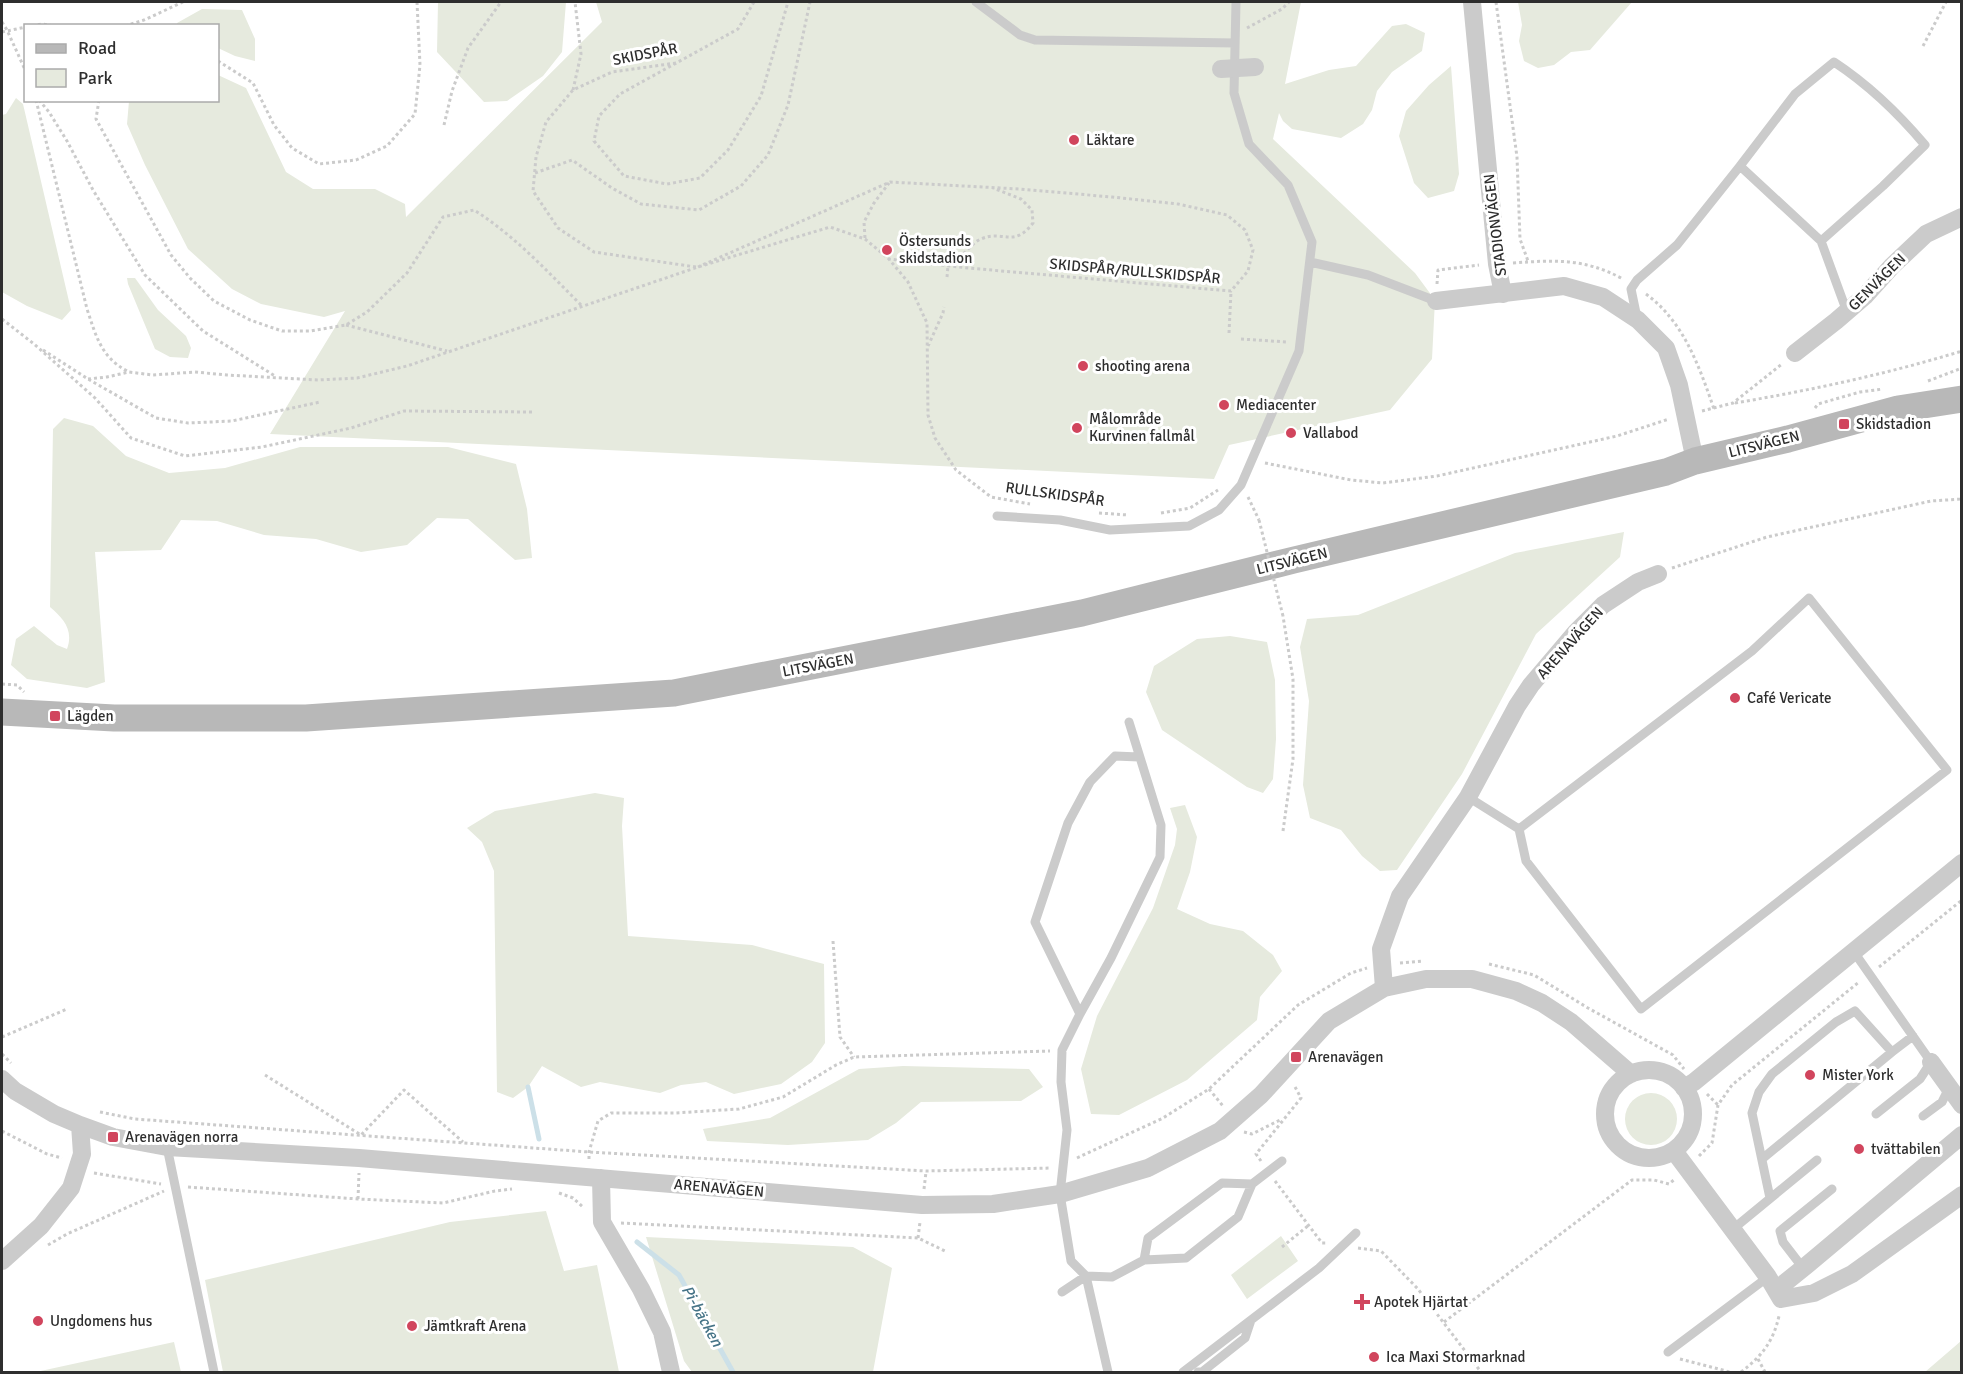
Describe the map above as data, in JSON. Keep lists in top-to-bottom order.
{
  "streets": {
    "main road": ["LITSVÄGEN"],
    "street": ["STADIONVÄGEN", "GENVÄGEN", "ARENAVÄGEN"],
    "path": ["SKIDSPÅR", "SKIDSPÅR/RULLSKIDSPÅR", "RULLSKIDSPÅR"]
  },
  "crossings": [
    ["SKIDSPÅR", "SKIDSPÅR/RULLSKIDSPÅR"],
    ["STADIONVÄGEN", "LITSVÄGEN"],
    ["SKIDSPÅR/RULLSKIDSPÅR", "RULLSKIDSPÅR"]
  ],
  "water": ["Pi-bäcken"],
  "places": {
    "other": [
      "Läktare",
      "Östersunds skidstadion",
      "shooting arena",
      "Mediacenter",
      "Målområde Kurvinen fallmål",
      "Vallabod",
      "Café Vericate",
      "Mister York",
      "tvättabilen",
      "Ungdomens hus",
      "Jämtkraft Arena",
      "Ica Maxi Stormarknad"
    ],
    "transit": [
      "Skidstadion",
      "Lägden",
      "Arenavägen",
      "Arenavägen norra"
    ],
    "health": ["Apotek Hjärtat"]
  },
  "legend": ["Road", "Park"]
}
